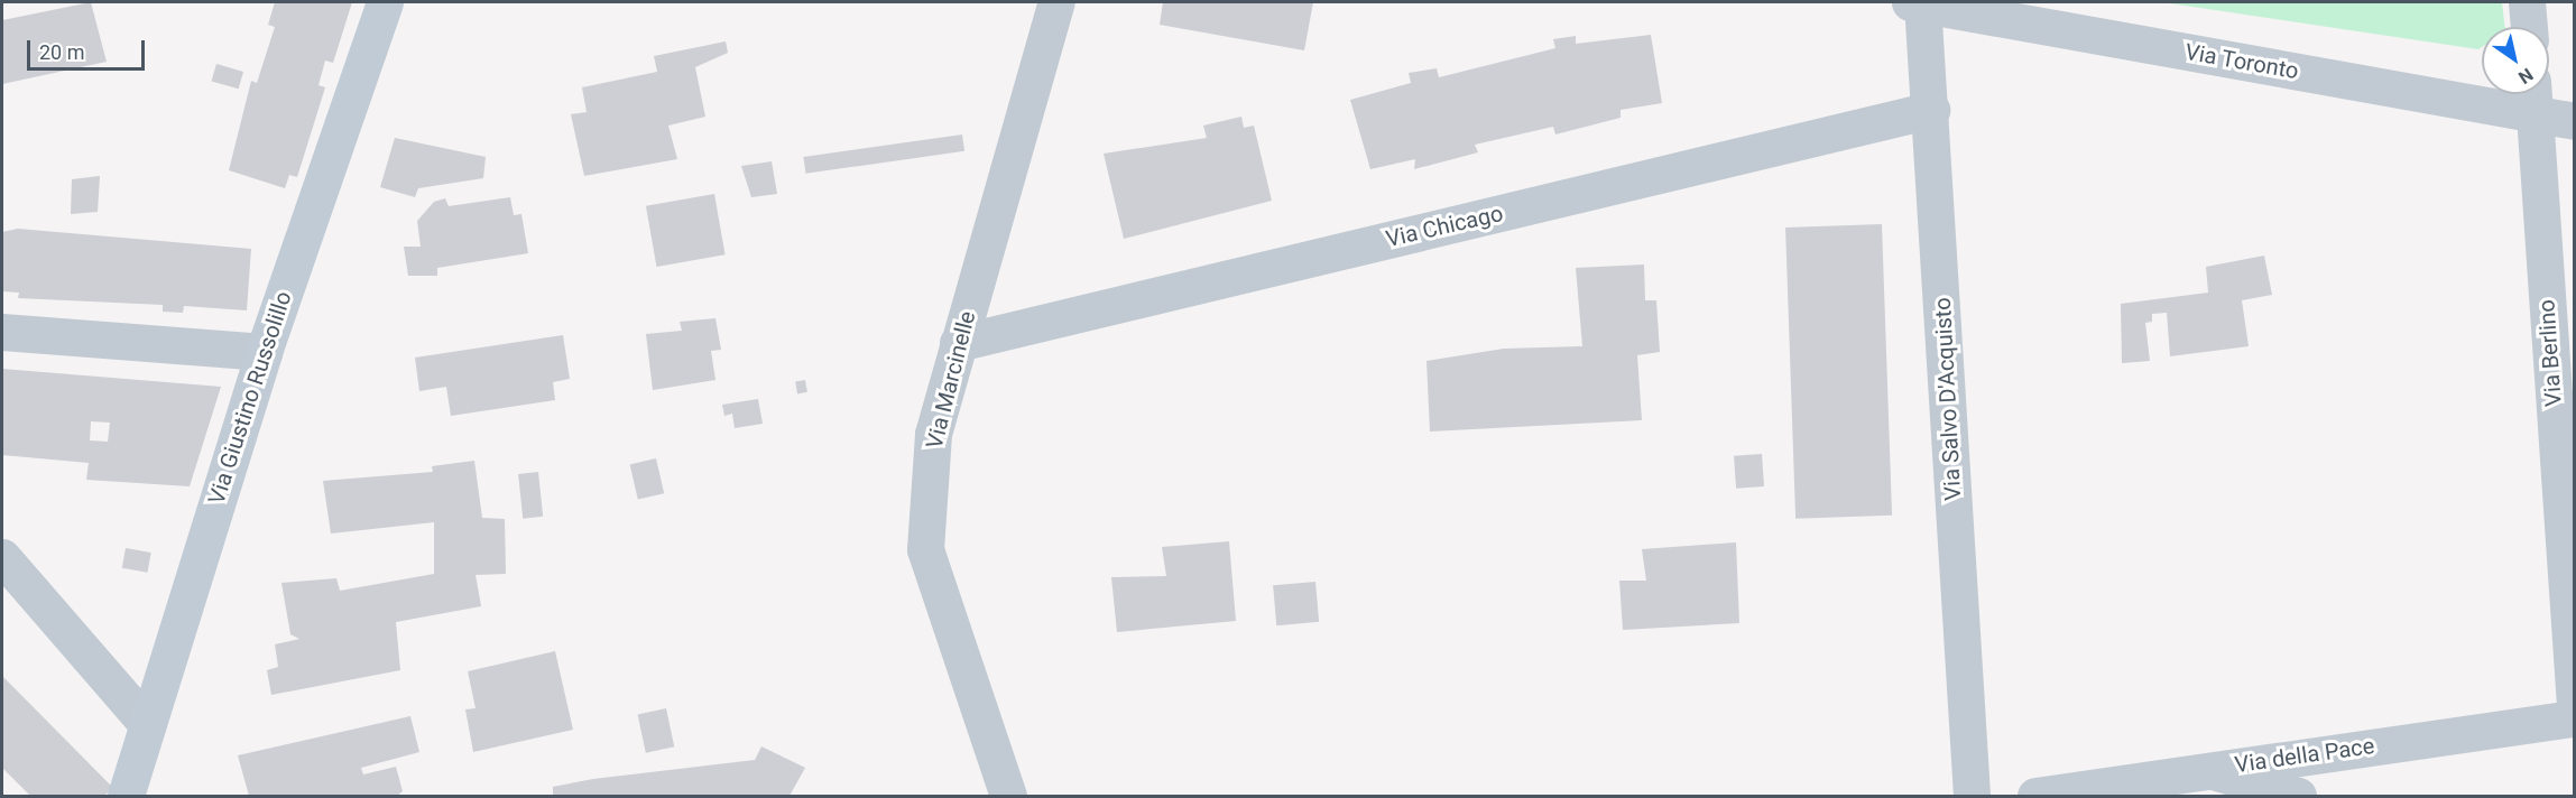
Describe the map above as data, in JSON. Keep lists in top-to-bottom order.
{
  "streets": {
    "street": [
      "Via Toronto",
      "Via Chicago",
      "Via Berlino",
      "Via Marcinelle",
      "Via Giustino Russolillo",
      "Via Salvo D'Acquisto",
      "Via della Pace"
    ]
  },
  "crossings": [
    ["Via Toronto", "Via Berlino"],
    ["Via Toronto", "Via Salvo D'Acquisto"],
    ["Via Chicago", "Via Marcinelle"],
    ["Via Chicago", "Via Salvo D'Acquisto"]
  ],
  "scale_bar": "20 m",
  "north": "bottom right"
}
